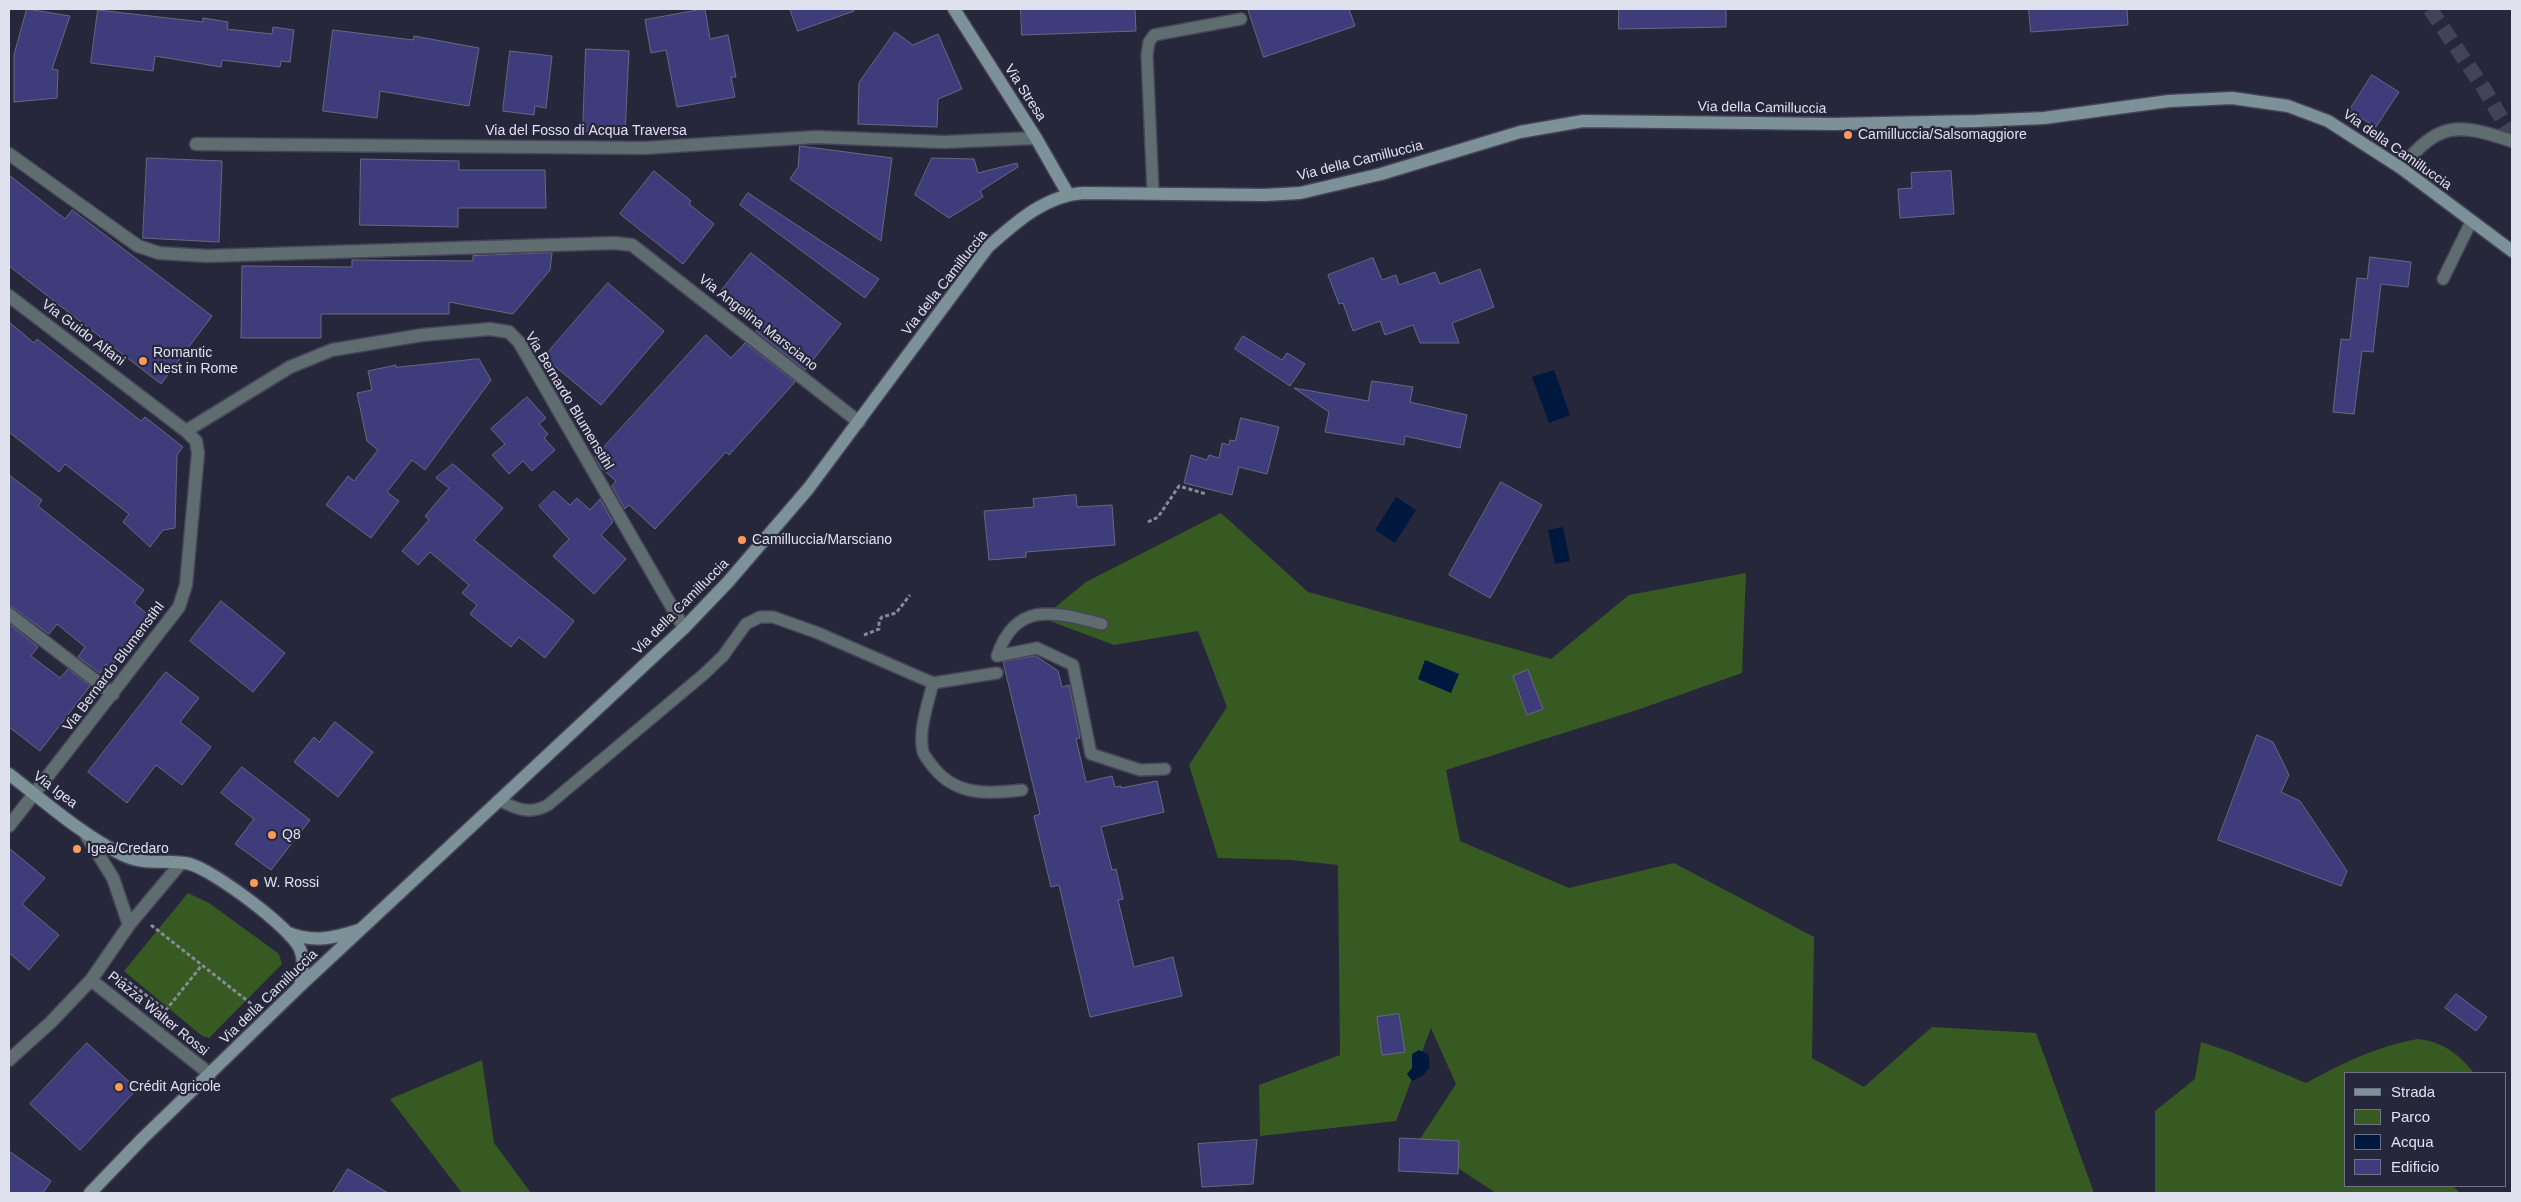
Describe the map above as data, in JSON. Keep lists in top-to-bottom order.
{
  "streets": {
    "main road": ["Via Stresa", "Via della Camilluccia", "Via Igea"],
    "street": [
      "Via del Fosso di Acqua Traversa",
      "Via Angelina Marsciano",
      "Via Guido Alfani",
      "Via Bernardo Blumenstihl",
      "Piazza Walter Rossi"
    ]
  },
  "crossings": [
    ["Via Stresa", "Via della Camilluccia"],
    ["Via Stresa", "Via del Fosso di Acqua Traversa"],
    ["Via della Camilluccia", "Via Angelina Marsciano"],
    ["Via della Camilluccia", "Via Bernardo Blumenstihl"],
    ["Via della Camilluccia", "Piazza Walter Rossi"],
    ["Via Guido Alfani", "Via Bernardo Blumenstihl"],
    ["Via Bernardo Blumenstihl", "Via Igea"],
    ["Via Igea", "Piazza Walter Rossi"]
  ],
  "places": [
    "Camilluccia/Salsomaggiore",
    "Romantic Nest in Rome",
    "Camilluccia/Marsciano",
    "Q8",
    "Igea/Credaro",
    "W. Rossi",
    "Crédit Agricole"
  ],
  "legend": [
    "Strada",
    "Parco",
    "Acqua",
    "Edificio"
  ]
}
